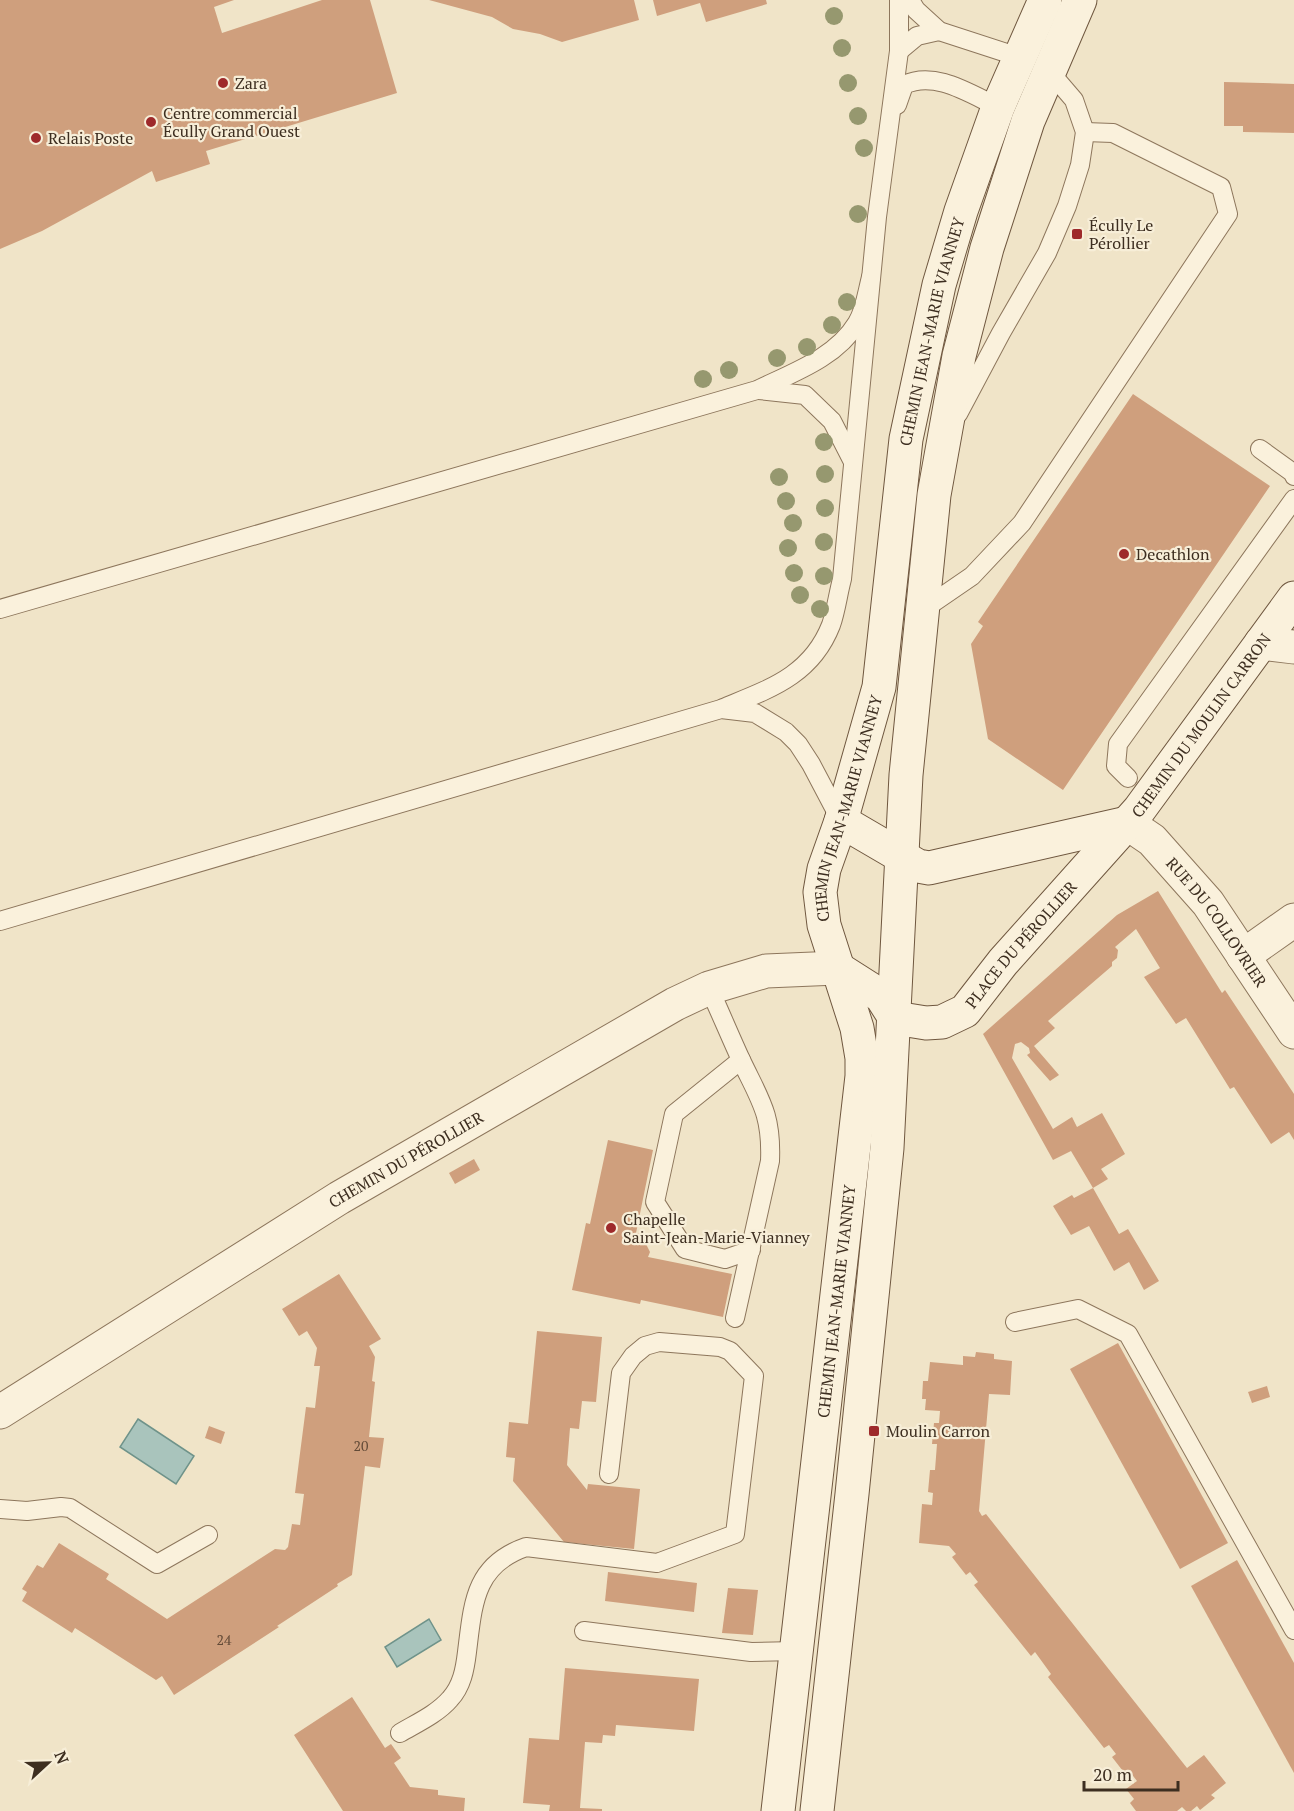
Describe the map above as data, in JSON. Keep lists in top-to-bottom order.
{
  "streets": {
    "street": [
      "CHEMIN JEAN-MARIE VIANNEY",
      "CHEMIN DU MOULIN CARRON",
      "RUE DU COLLOVRIER",
      "PLACE DU PÉROLLIER",
      "CHEMIN DU PÉROLLIER"
    ]
  },
  "crossings": [
    ["CHEMIN JEAN-MARIE VIANNEY", "PLACE DU PÉROLLIER"],
    ["CHEMIN JEAN-MARIE VIANNEY", "CHEMIN DU PÉROLLIER"],
    ["CHEMIN DU MOULIN CARRON", "RUE DU COLLOVRIER"],
    ["CHEMIN DU MOULIN CARRON", "PLACE DU PÉROLLIER"],
    ["RUE DU COLLOVRIER", "PLACE DU PÉROLLIER"]
  ],
  "places": {
    "other": [
      "Zara",
      "Centre commercial Écully Grand Ouest",
      "Relais Poste",
      "Decathlon",
      "Chapelle Saint-Jean-Marie-Vianney"
    ],
    "transit": ["Écully Le Pérollier", "Moulin Carron"]
  },
  "house_numbers": ["20", "24"],
  "scale_bar": "20 m",
  "north": "right"
}
